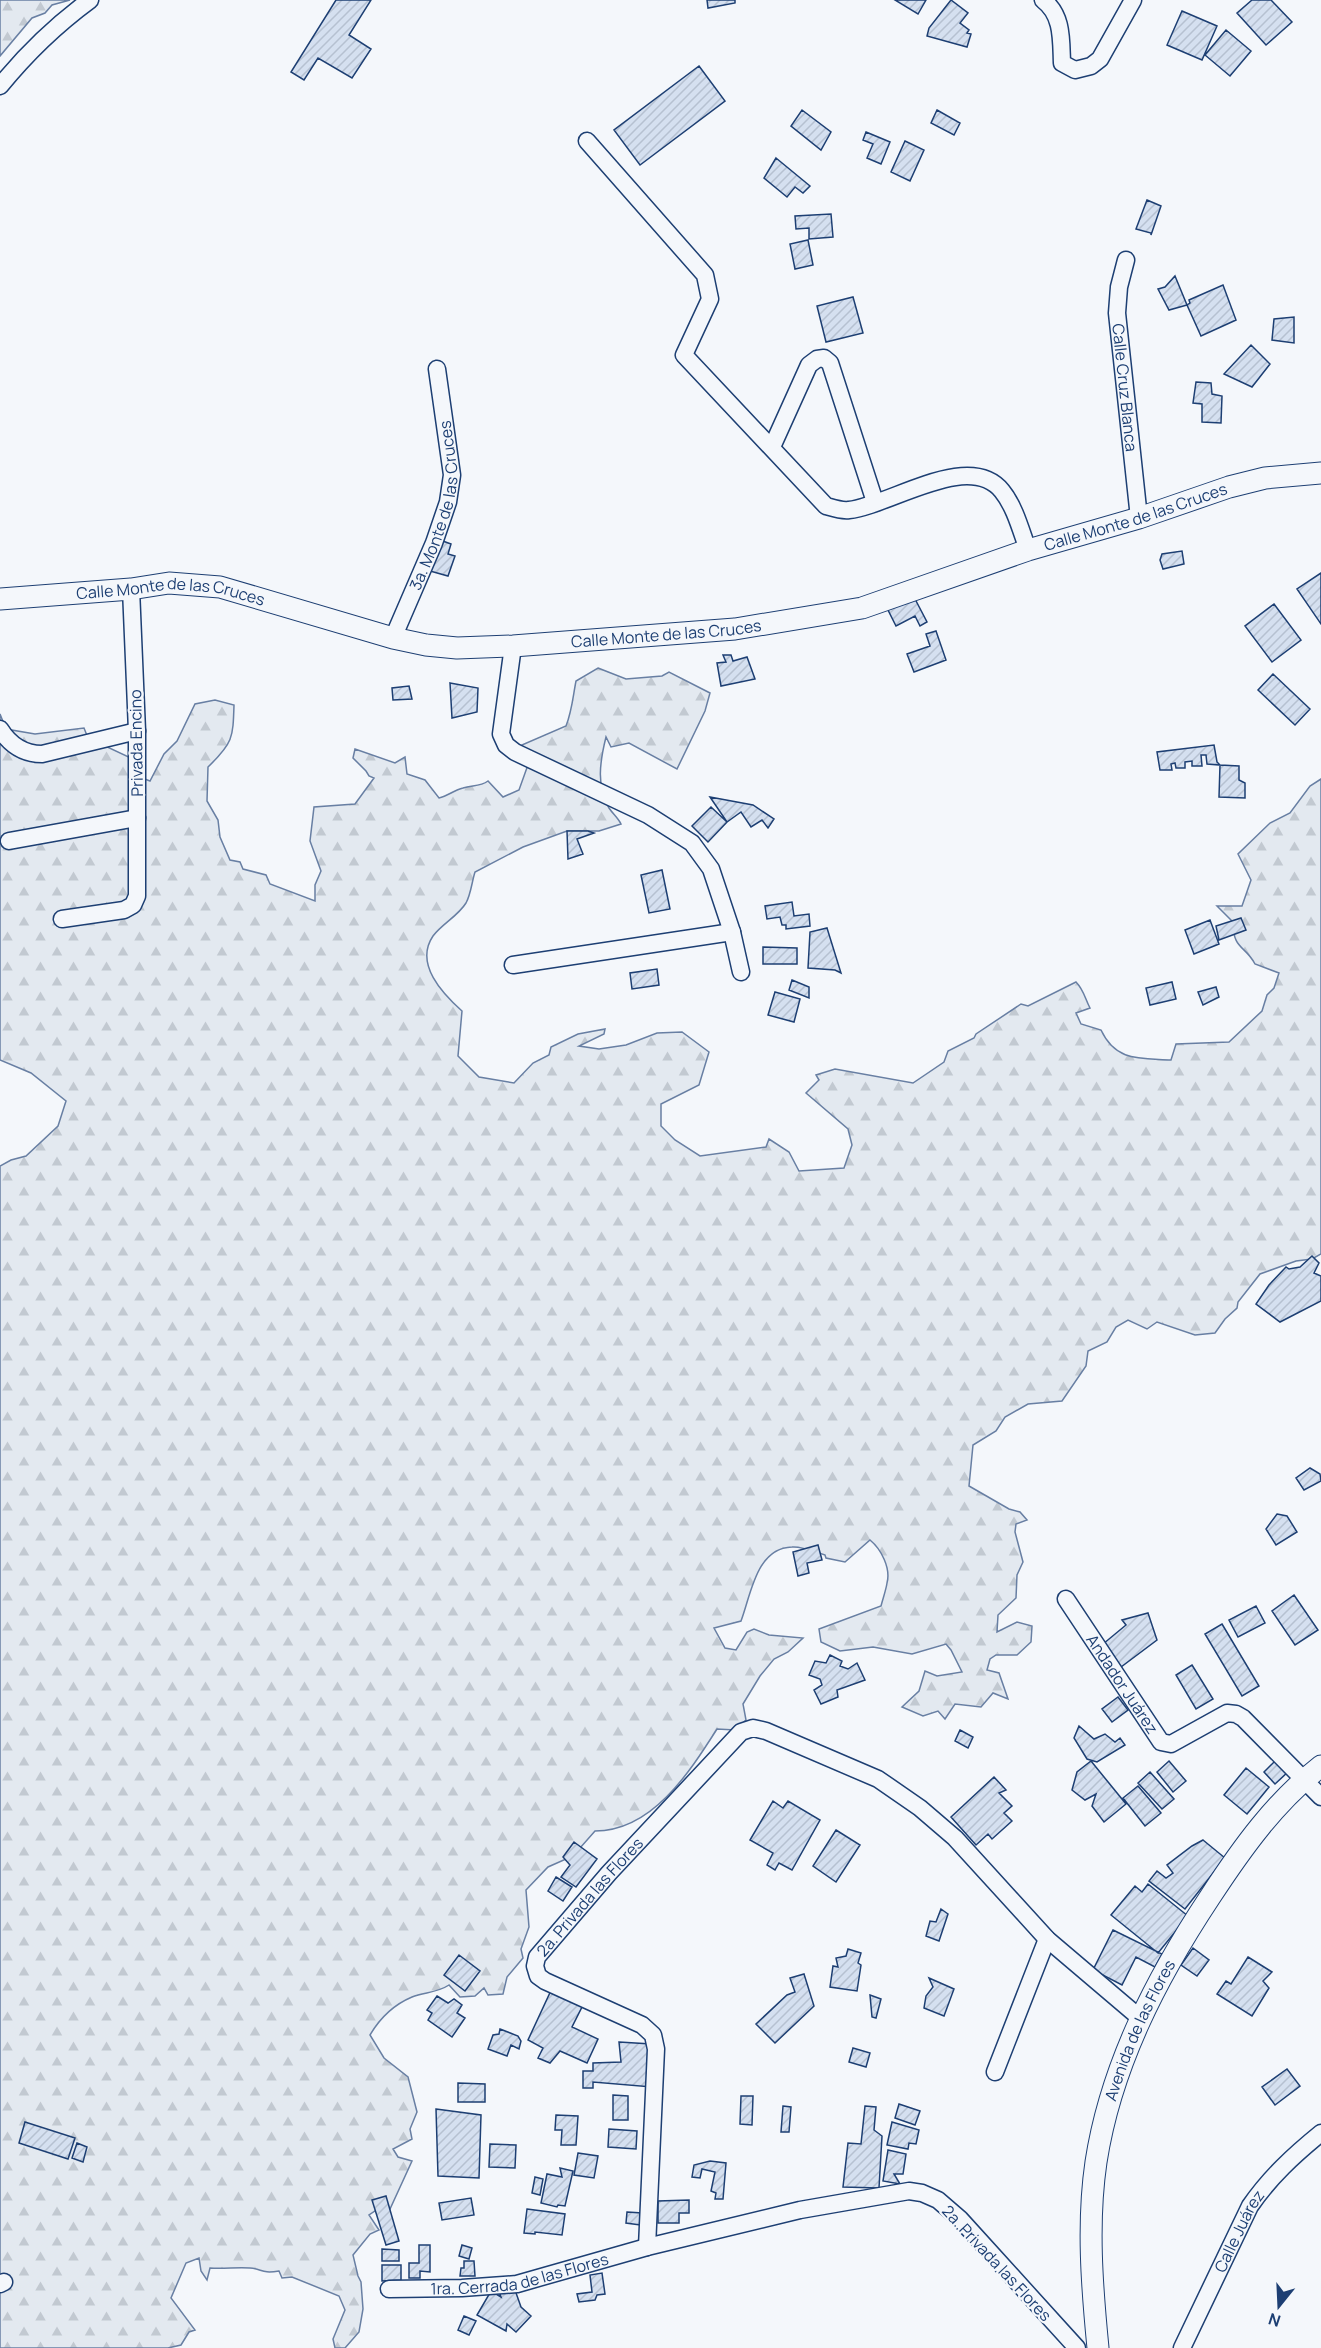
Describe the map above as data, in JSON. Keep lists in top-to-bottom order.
{
  "streets": {
    "street": [
      "Calle Cruz Blanca",
      "3a. Monte de las Cruces",
      "Calle Monte de las Cruces",
      "Privada Encino",
      "Andador Juárez",
      "2a. Privada las Flores",
      "Avenida de las Flores",
      "Calle Juárez",
      "1ra. Cerrada de las Flores"
    ]
  },
  "crossings": [
    ["Calle Cruz Blanca", "Calle Monte de las Cruces"],
    ["3a. Monte de las Cruces", "Calle Monte de las Cruces"],
    ["Calle Monte de las Cruces", "Privada Encino"],
    ["Andador Juárez", "Avenida de las Flores"],
    ["2a. Privada las Flores", "Avenida de las Flores"],
    ["2a. Privada las Flores", "1ra. Cerrada de las Flores"]
  ],
  "north": "bottom"
}
